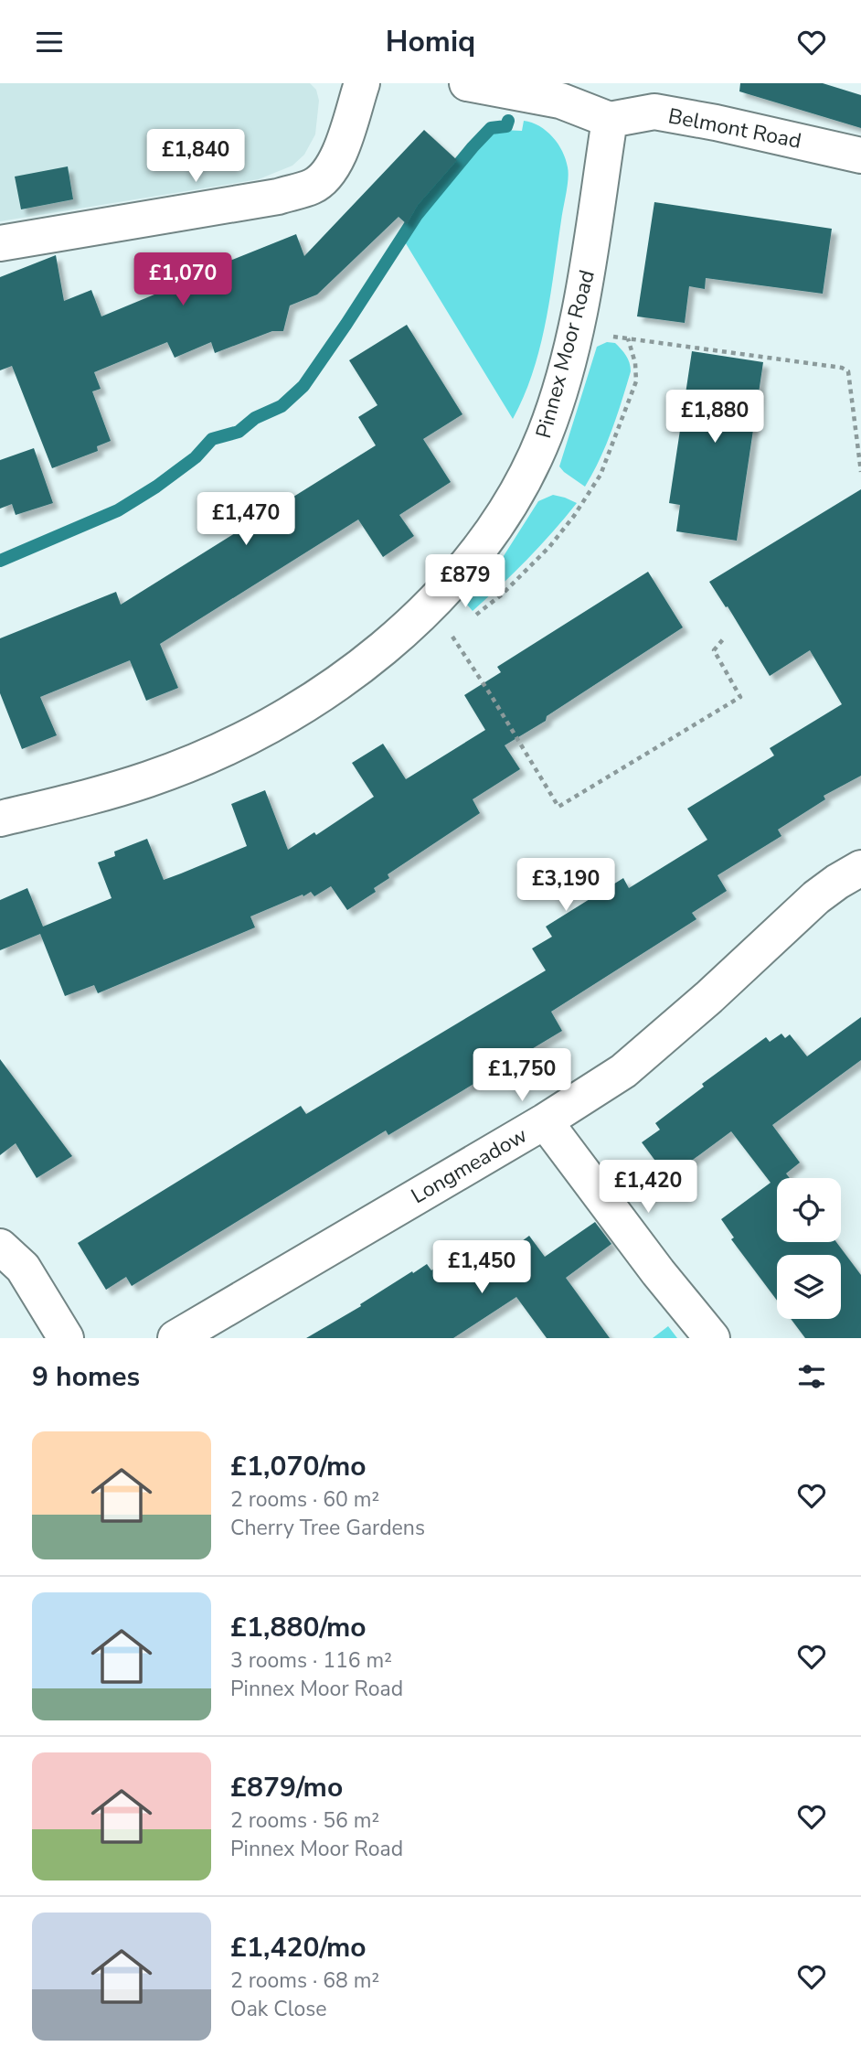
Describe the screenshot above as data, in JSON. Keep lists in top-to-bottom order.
{
  "streets": {
    "street": ["Belmont Road", "Pinnex Moor Road", "Longmeadow"]
  },
  "crossings": [
    ["Belmont Road", "Pinnex Moor Road"]
  ],
  "page": {
    "header": "Homiq",
    "price": [
      "£1,840",
      "£1,070",
      "£1,880",
      "£1,470",
      "£879",
      "£3,190",
      "£1,750",
      "£1,420",
      "£1,450"
    ],
    "heading": "9 homes",
    "list": [
      {
        "name": "£1,070/mo",
        "note": "2 rooms · 60 m² · Cherry Tree Gardens"
      },
      {
        "name": "£1,880/mo",
        "note": "3 rooms · 116 m² · Pinnex Moor Road"
      },
      {
        "name": "£879/mo",
        "note": "2 rooms · 56 m² · Pinnex Moor Road"
      },
      {
        "name": "£1,420/mo",
        "note": "2 rooms · 68 m² · Oak Close"
      }
    ]
  }
}
